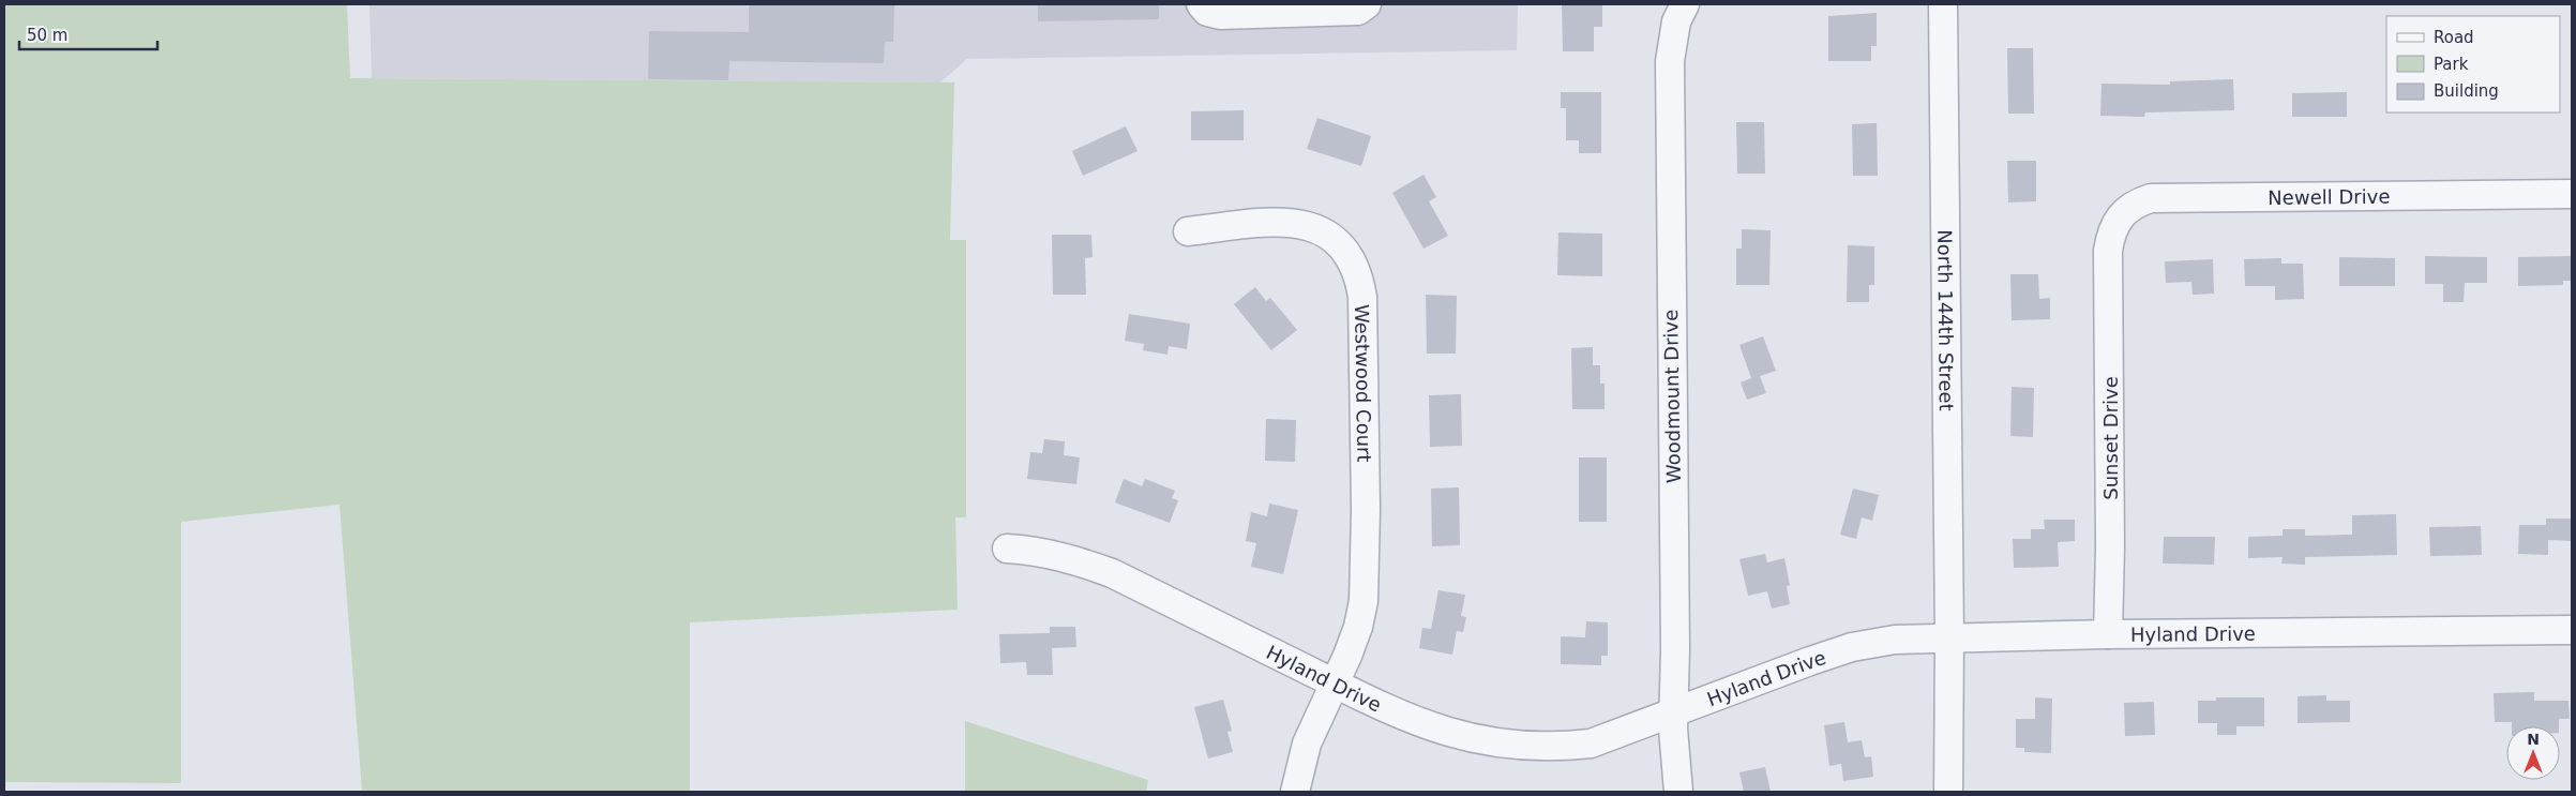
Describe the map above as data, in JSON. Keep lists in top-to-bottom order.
{
  "streets": {
    "street": [
      "Newell Drive",
      "North 144th Street",
      "Westwood Court",
      "Woodmount Drive",
      "Sunset Drive",
      "Hyland Drive"
    ]
  },
  "crossings": [
    ["Newell Drive", "Sunset Drive"],
    ["North 144th Street", "Hyland Drive"],
    ["Westwood Court", "Hyland Drive"],
    ["Woodmount Drive", "Hyland Drive"],
    ["Sunset Drive", "Hyland Drive"]
  ],
  "legend": ["Road", "Park", "Building"],
  "scale_bar": "50 m",
  "north": "top"
}
